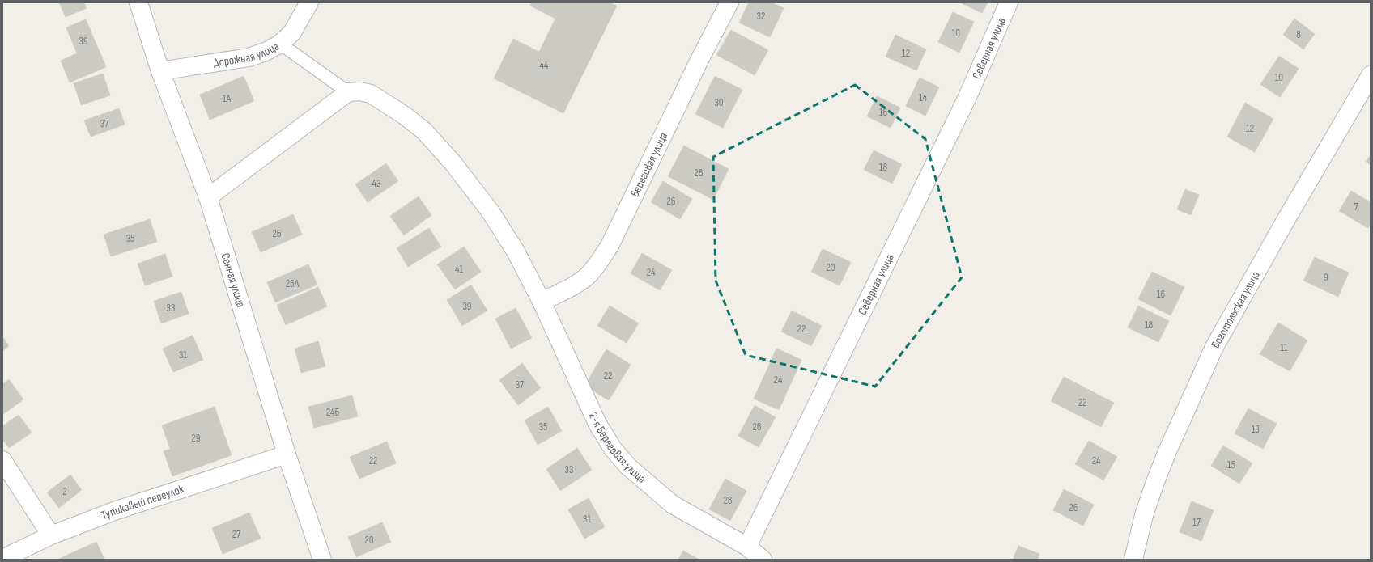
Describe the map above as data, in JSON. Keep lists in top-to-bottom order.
{
  "streets": {
    "street": [
      "Северная улица",
      "Дорожная улица",
      "Береговая улица",
      "Сенная улица",
      "Боготольская улица",
      "2-я Береговая улица",
      "Тупиковый переулок"
    ]
  },
  "crossings": [
    ["Северная улица", "2-я Береговая улица"],
    ["Дорожная улица", "Сенная улица"],
    ["Береговая улица", "2-я Береговая улица"],
    ["Сенная улица", "Тупиковый переулок"]
  ],
  "house_numbers": [
    "32",
    "10",
    "8",
    "39",
    "12",
    "44",
    "10",
    "14",
    "1А",
    "30",
    "16",
    "37",
    "12",
    "18",
    "28",
    "43",
    "26",
    "7",
    "26",
    "35",
    "20",
    "41",
    "24",
    "9",
    "26А",
    "16",
    "39",
    "33",
    "18",
    "22",
    "11",
    "31",
    "22",
    "24",
    "37",
    "22",
    "24Б",
    "35",
    "26",
    "13",
    "29",
    "22",
    "24",
    "15",
    "33",
    "2",
    "28",
    "26",
    "31",
    "17",
    "27",
    "20"
  ]
}
